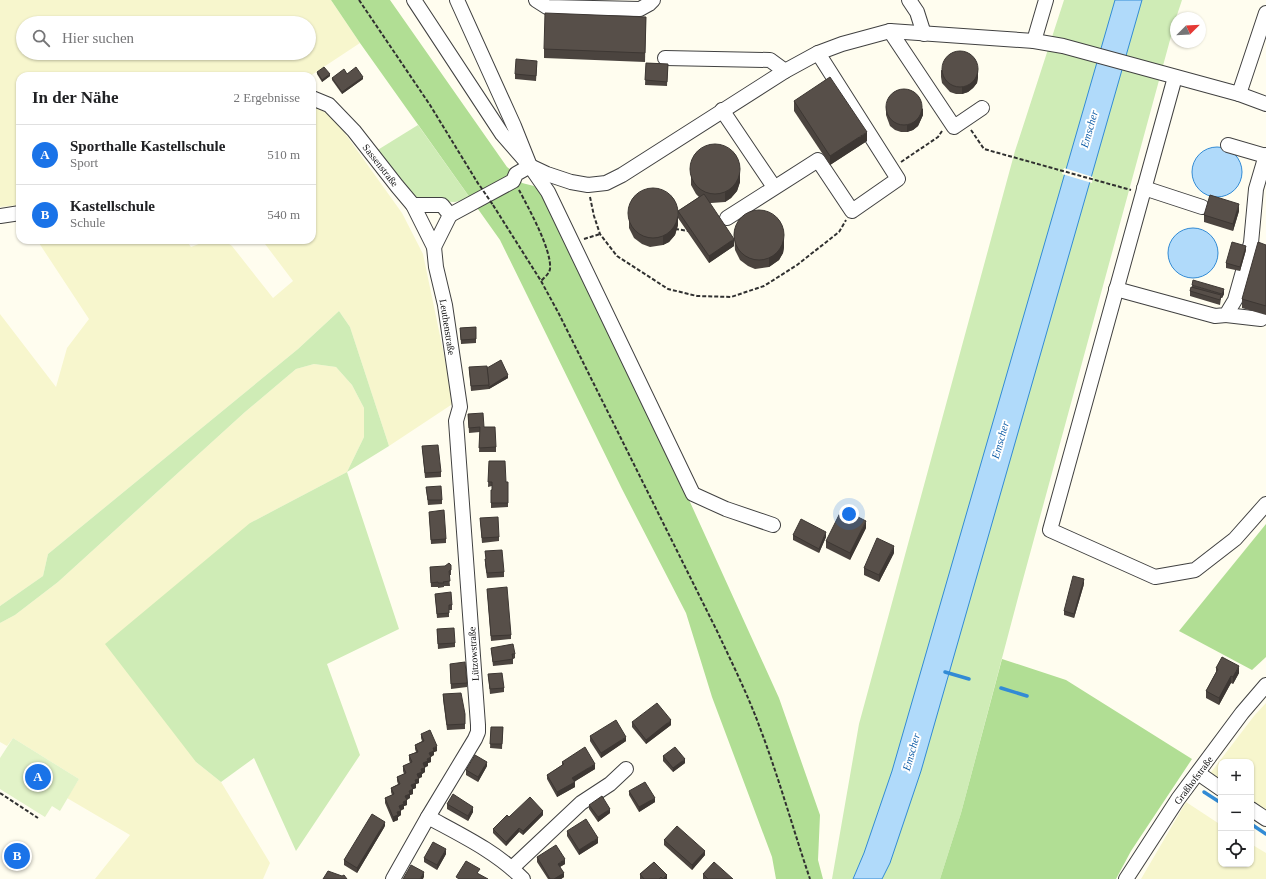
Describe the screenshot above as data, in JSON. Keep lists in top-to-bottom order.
{
  "streets": {
    "street": [
      "Sassenstraße",
      "Leuthenstraße",
      "Lützowstraße",
      "Graßhofstraße"
    ]
  },
  "crossings": [
    ["Sassenstraße", "Leuthenstraße"],
    ["Leuthenstraße", "Lützowstraße"]
  ],
  "water": ["Emscher"],
  "north": "top right",
  "page": {
    "search": "Hier suchen",
    "heading": ["In der Nähe", "2 Ergebnisse"],
    "list": [
      {
        "mark": "A",
        "name": "Sporthalle Kastellschule",
        "note": "Sport",
        "value": "510 m"
      },
      {
        "mark": "B",
        "name": "Kastellschule",
        "note": "Schule",
        "value": "540 m"
      }
    ],
    "map_buttons": ["+", "−"],
    "pins": ["A", "B"]
  }
}
